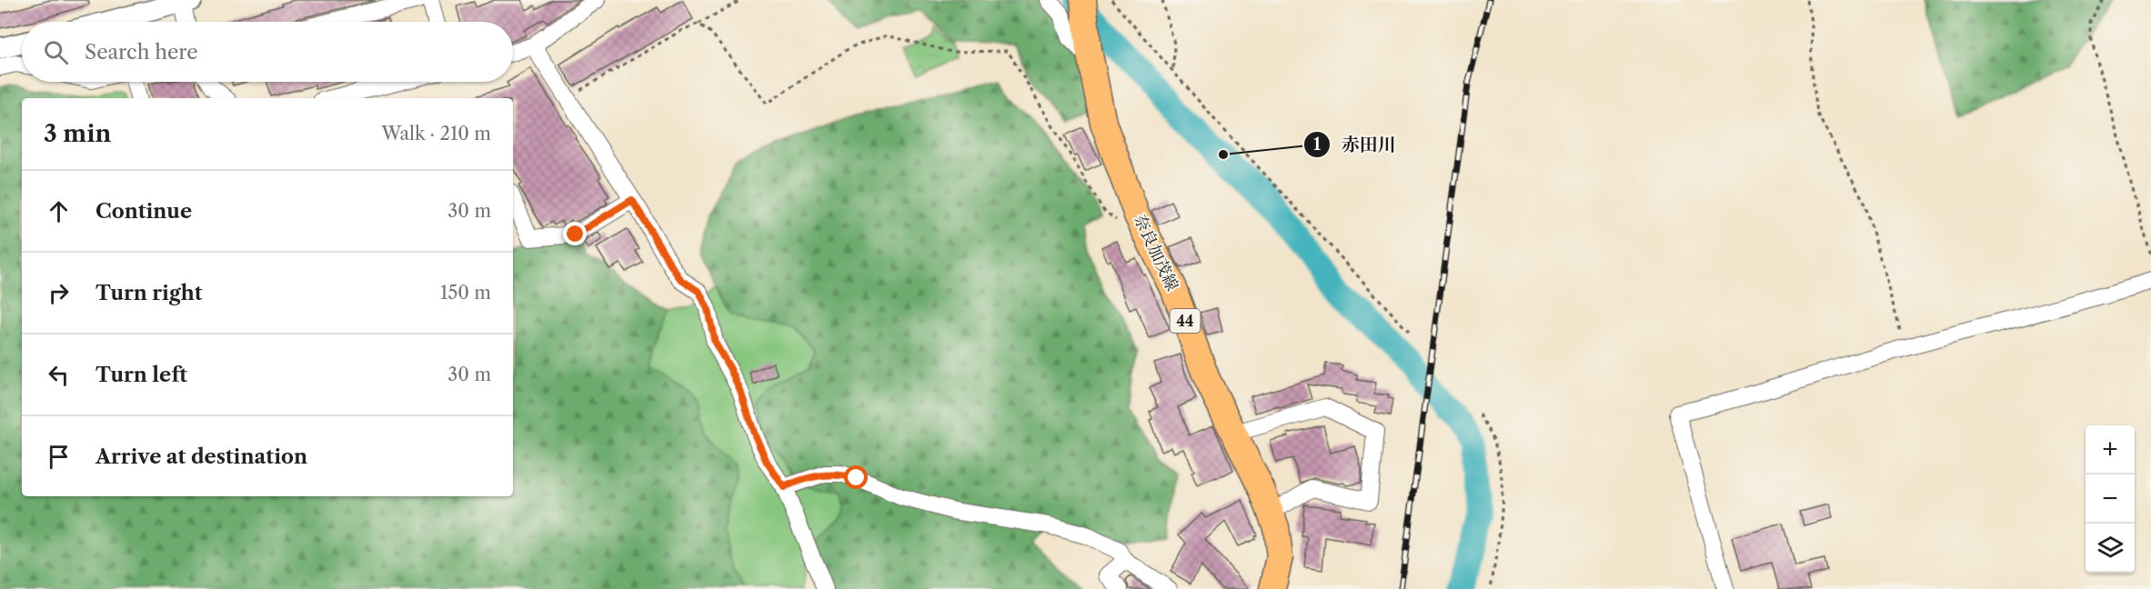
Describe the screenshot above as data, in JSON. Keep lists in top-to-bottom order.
{
  "streets": {
    "main road": ["奈良加茂線", "44"]
  },
  "places": ["赤田川"],
  "page": {
    "search": "Search here",
    "heading": ["3 min", "Walk · 210 m"],
    "list": [
      ["Continue", "30 m"],
      ["Turn right", "150 m"],
      ["Turn left", "30 m"],
      "Arrive at destination"
    ],
    "map_buttons": ["+", "−"]
  }
}
